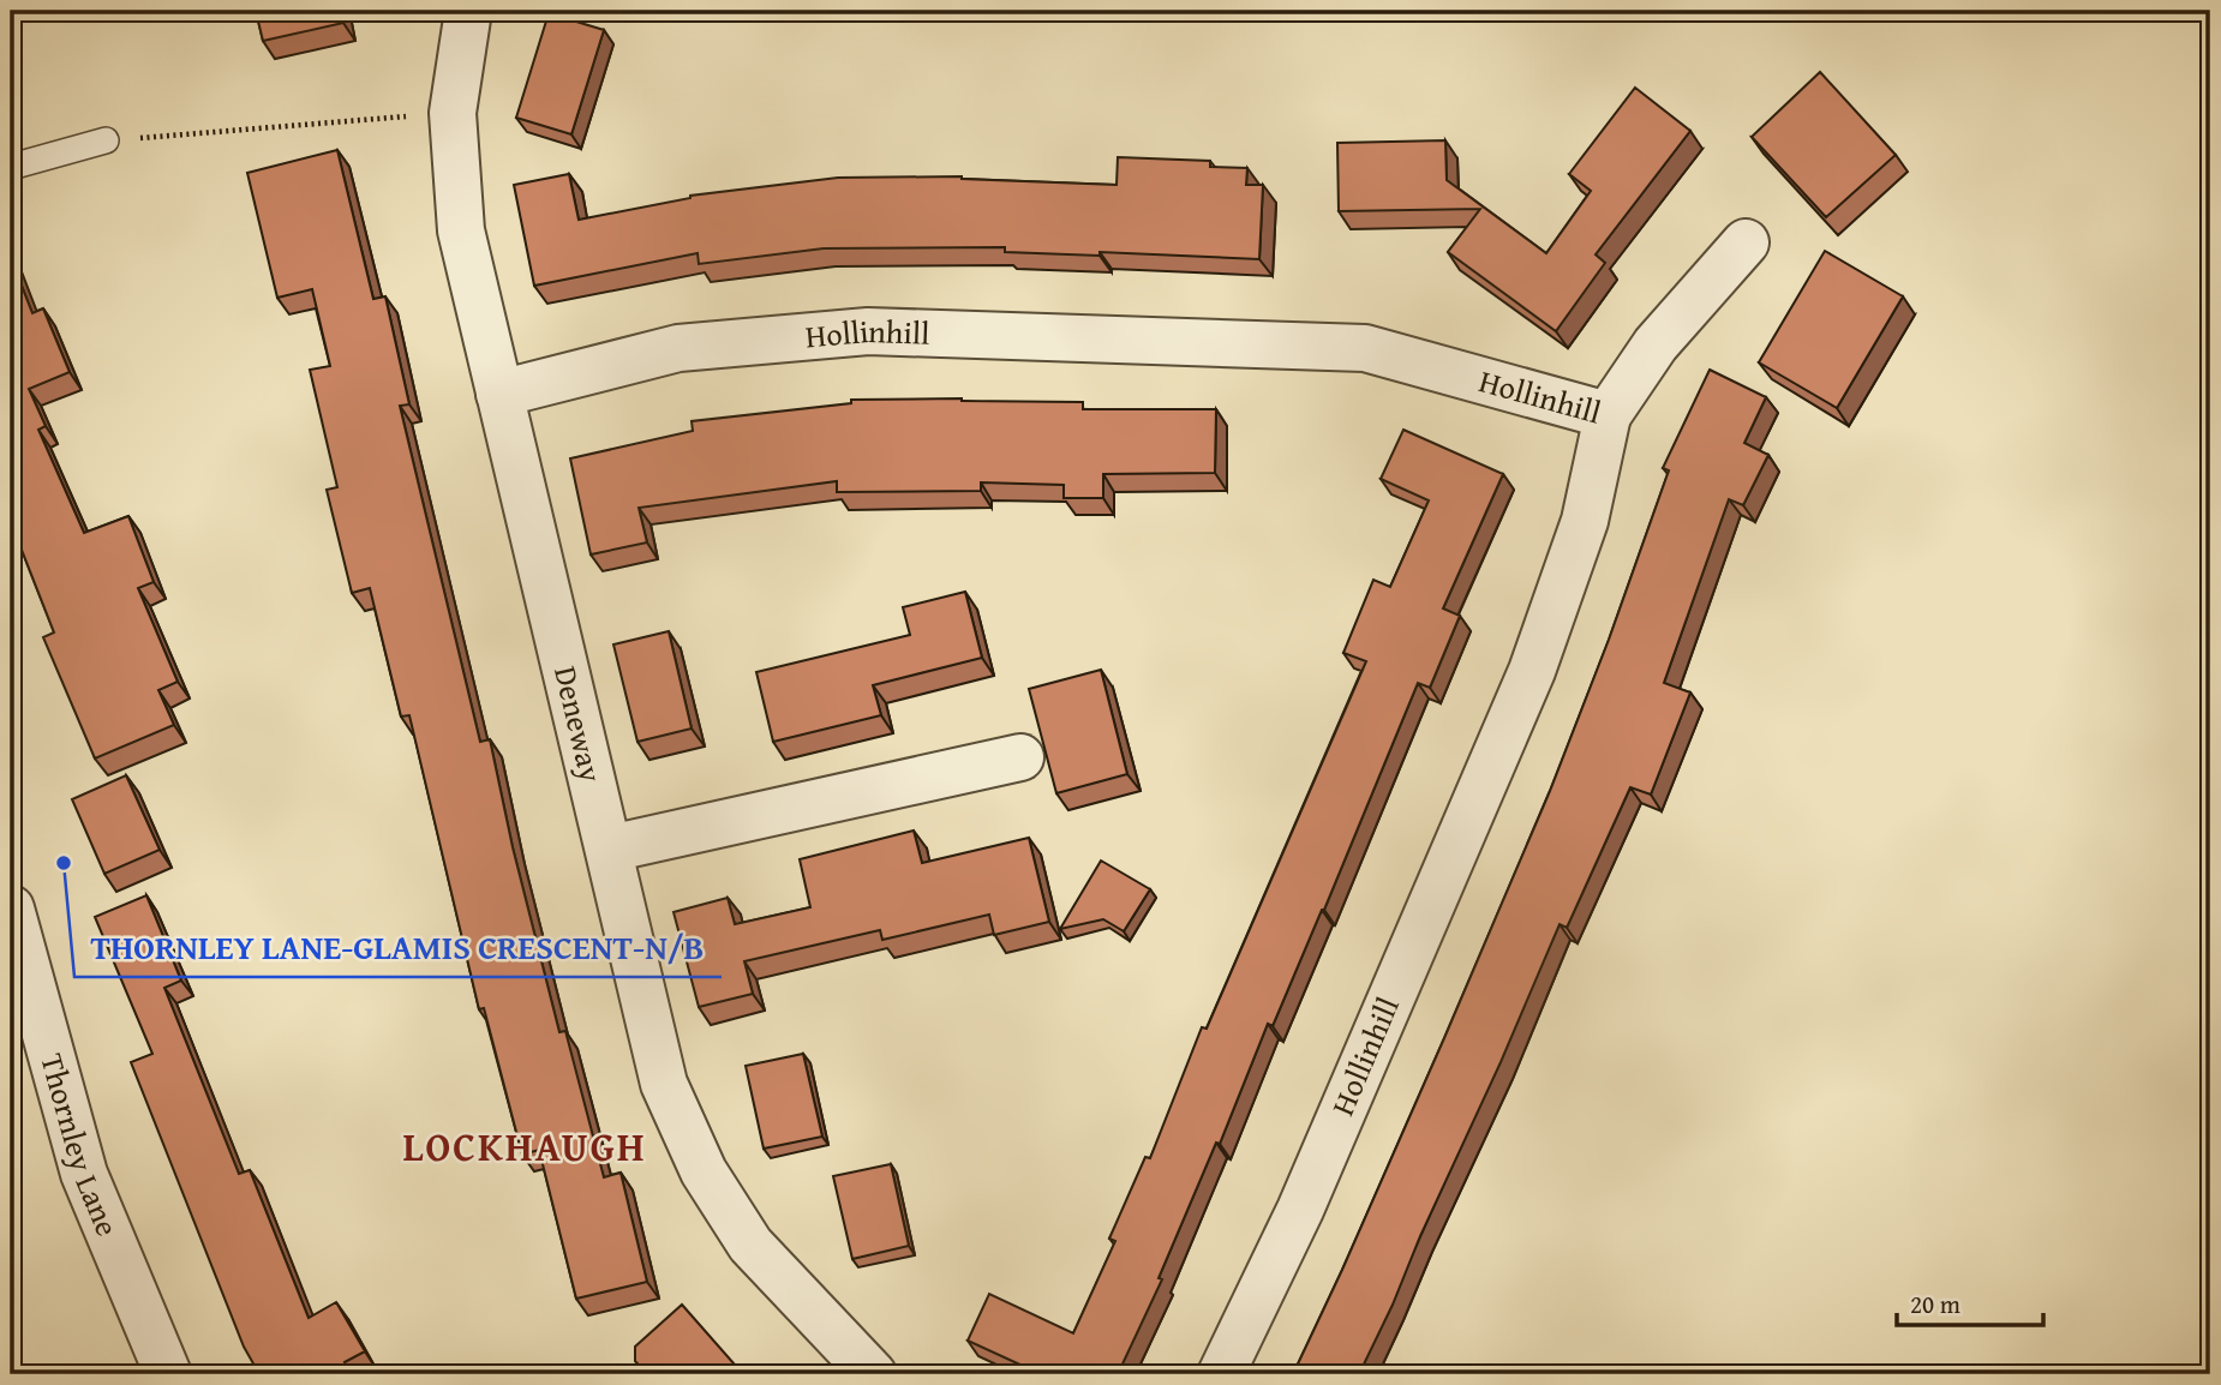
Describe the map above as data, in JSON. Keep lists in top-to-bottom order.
{
  "streets": {
    "street": ["Hollinhill", "Deneway", "Thornley Lane"]
  },
  "crossings": [
    ["Hollinhill", "Deneway"]
  ],
  "districts": ["LOCKHAUGH"],
  "places": ["THORNLEY LANE-GLAMIS CRESCENT-N/B"],
  "scale_bar": "20 m"
}
